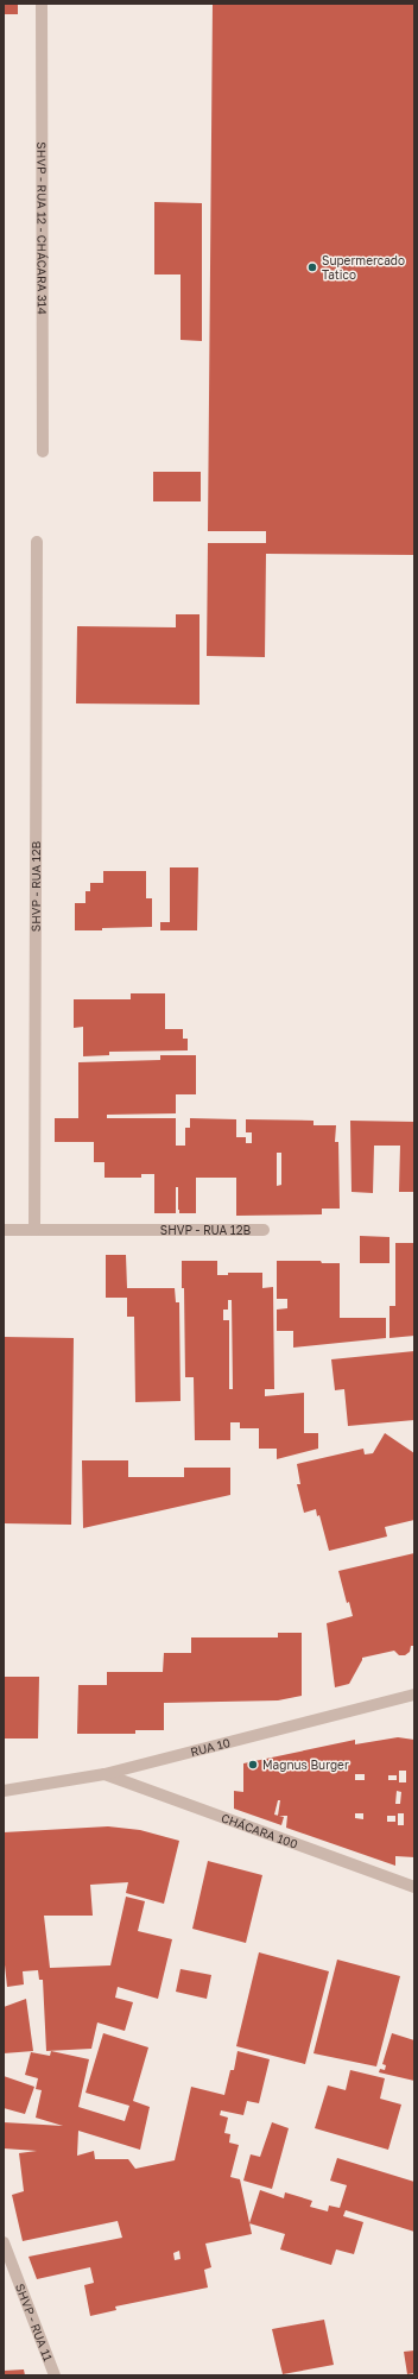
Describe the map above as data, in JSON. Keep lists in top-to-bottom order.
{
  "streets": {
    "street": [
      "SHVP - RUA 12 - CHÁCARA 314",
      "SHVP - RUA 12B",
      "RUA 10",
      "CHÁCARA 100",
      "SHVP - RUA 11"
    ]
  },
  "crossings": [
    ["RUA 10", "CHÁCARA 100"]
  ],
  "places": ["Supermercado Tatico", "Magnus Burger"]
}
